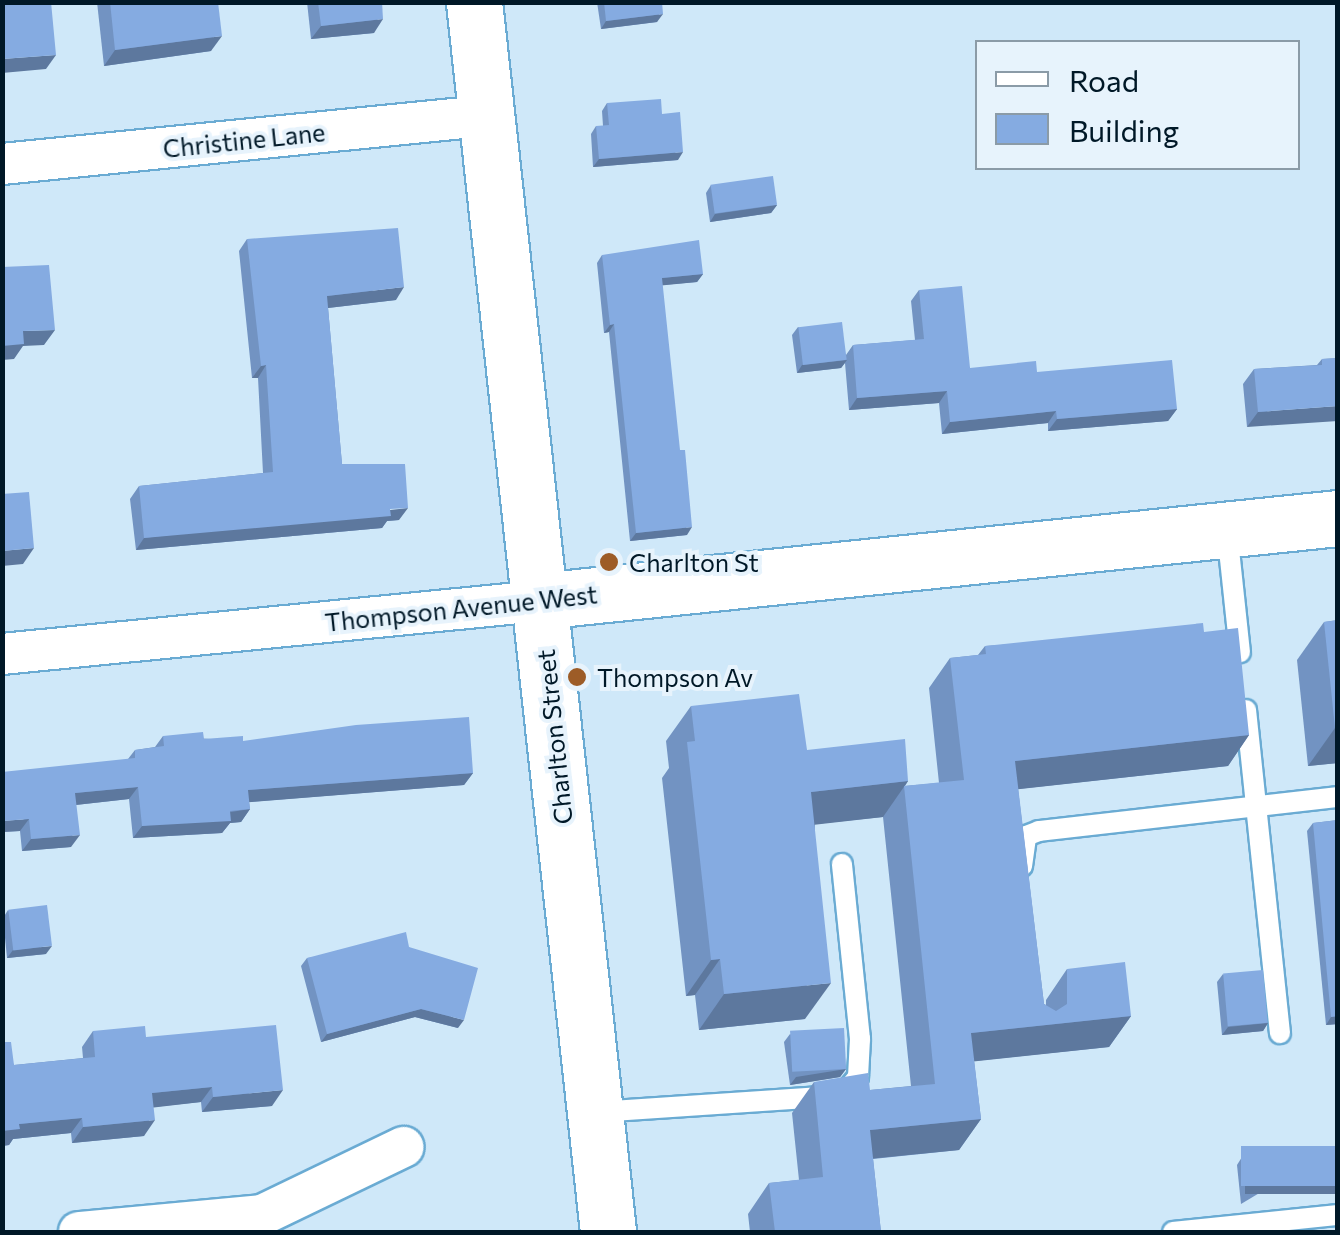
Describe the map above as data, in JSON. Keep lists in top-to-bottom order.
{
  "streets": {
    "street": ["Christine Lane", "Thompson Avenue West", "Charlton Street"]
  },
  "crossings": [
    ["Christine Lane", "Charlton Street"],
    ["Thompson Avenue West", "Charlton Street"]
  ],
  "places": ["Charlton St", "Thompson Av"],
  "legend": ["Road", "Building"]
}
